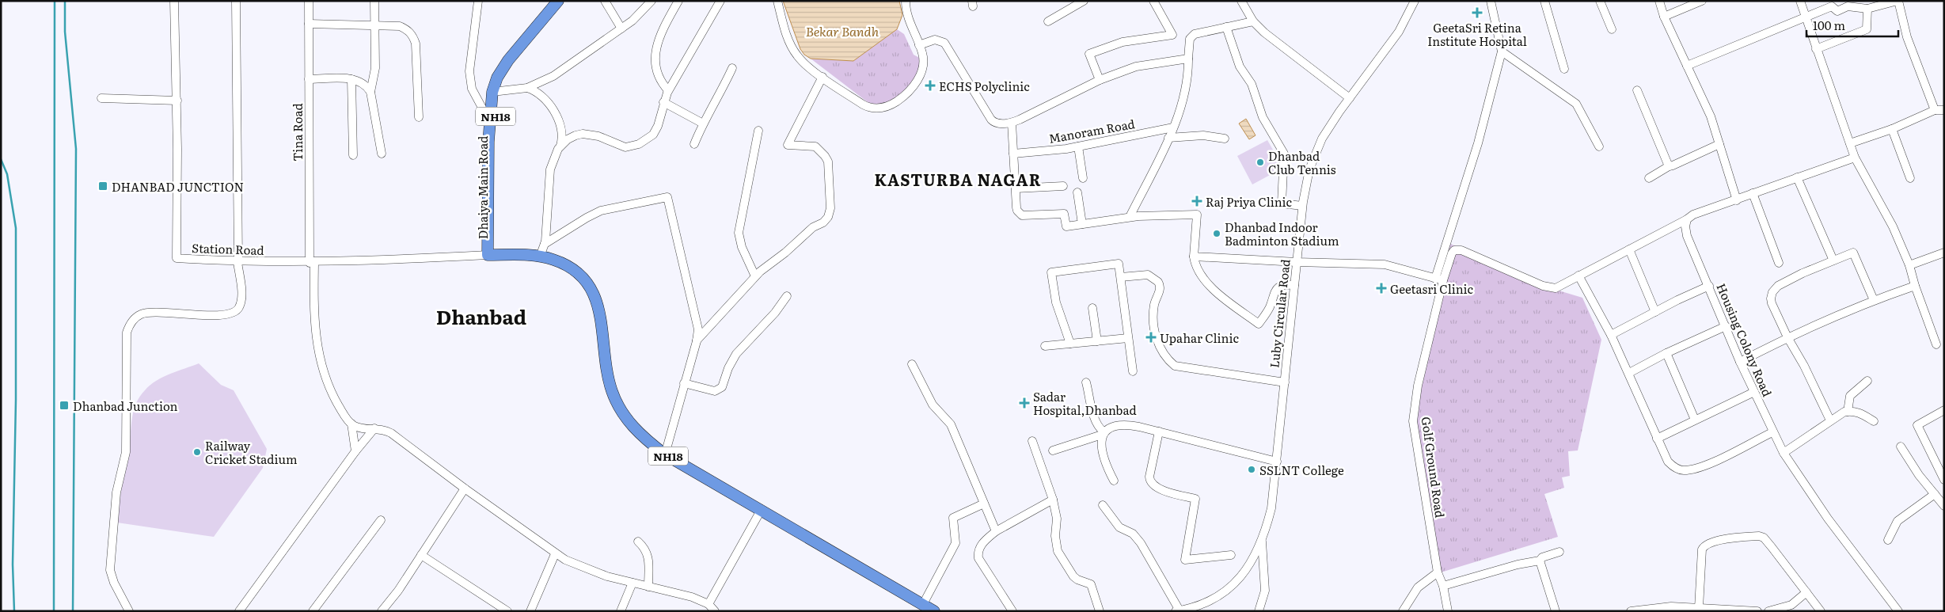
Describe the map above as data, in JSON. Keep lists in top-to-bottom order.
{
  "streets": {
    "highway": ["NH18", "Dhaiya Main Road"],
    "street": [
      "Manoram Road",
      "Tina Road",
      "Station Road",
      "Luby Circular Road",
      "Housing Colony Road",
      "Golf Ground Road"
    ]
  },
  "crossings": [
    ["NH18", "Dhaiya Main Road"],
    ["NH18", "Station Road"],
    ["Tina Road", "Station Road"],
    ["Dhaiya Main Road", "Station Road"]
  ],
  "districts": ["KASTURBA NAGAR", "Dhanbad"],
  "water": ["Bekar Bandh"],
  "places": {
    "health": [
      "GeetaSri Retina Institute Hospital",
      "ECHS Polyclinic",
      "Raj Priya Clinic",
      "Geetasri Clinic",
      "Upahar Clinic",
      "Sadar Hospital,Dhanbad"
    ],
    "other": [
      "Dhanbad Club Tennis",
      "Dhanbad Indoor Badminton Stadium",
      "Railway Cricket Stadium",
      "SSLNT College"
    ],
    "transit": ["DHANBAD JUNCTION", "Dhanbad Junction"]
  },
  "scale_bar": "100 m"
}
